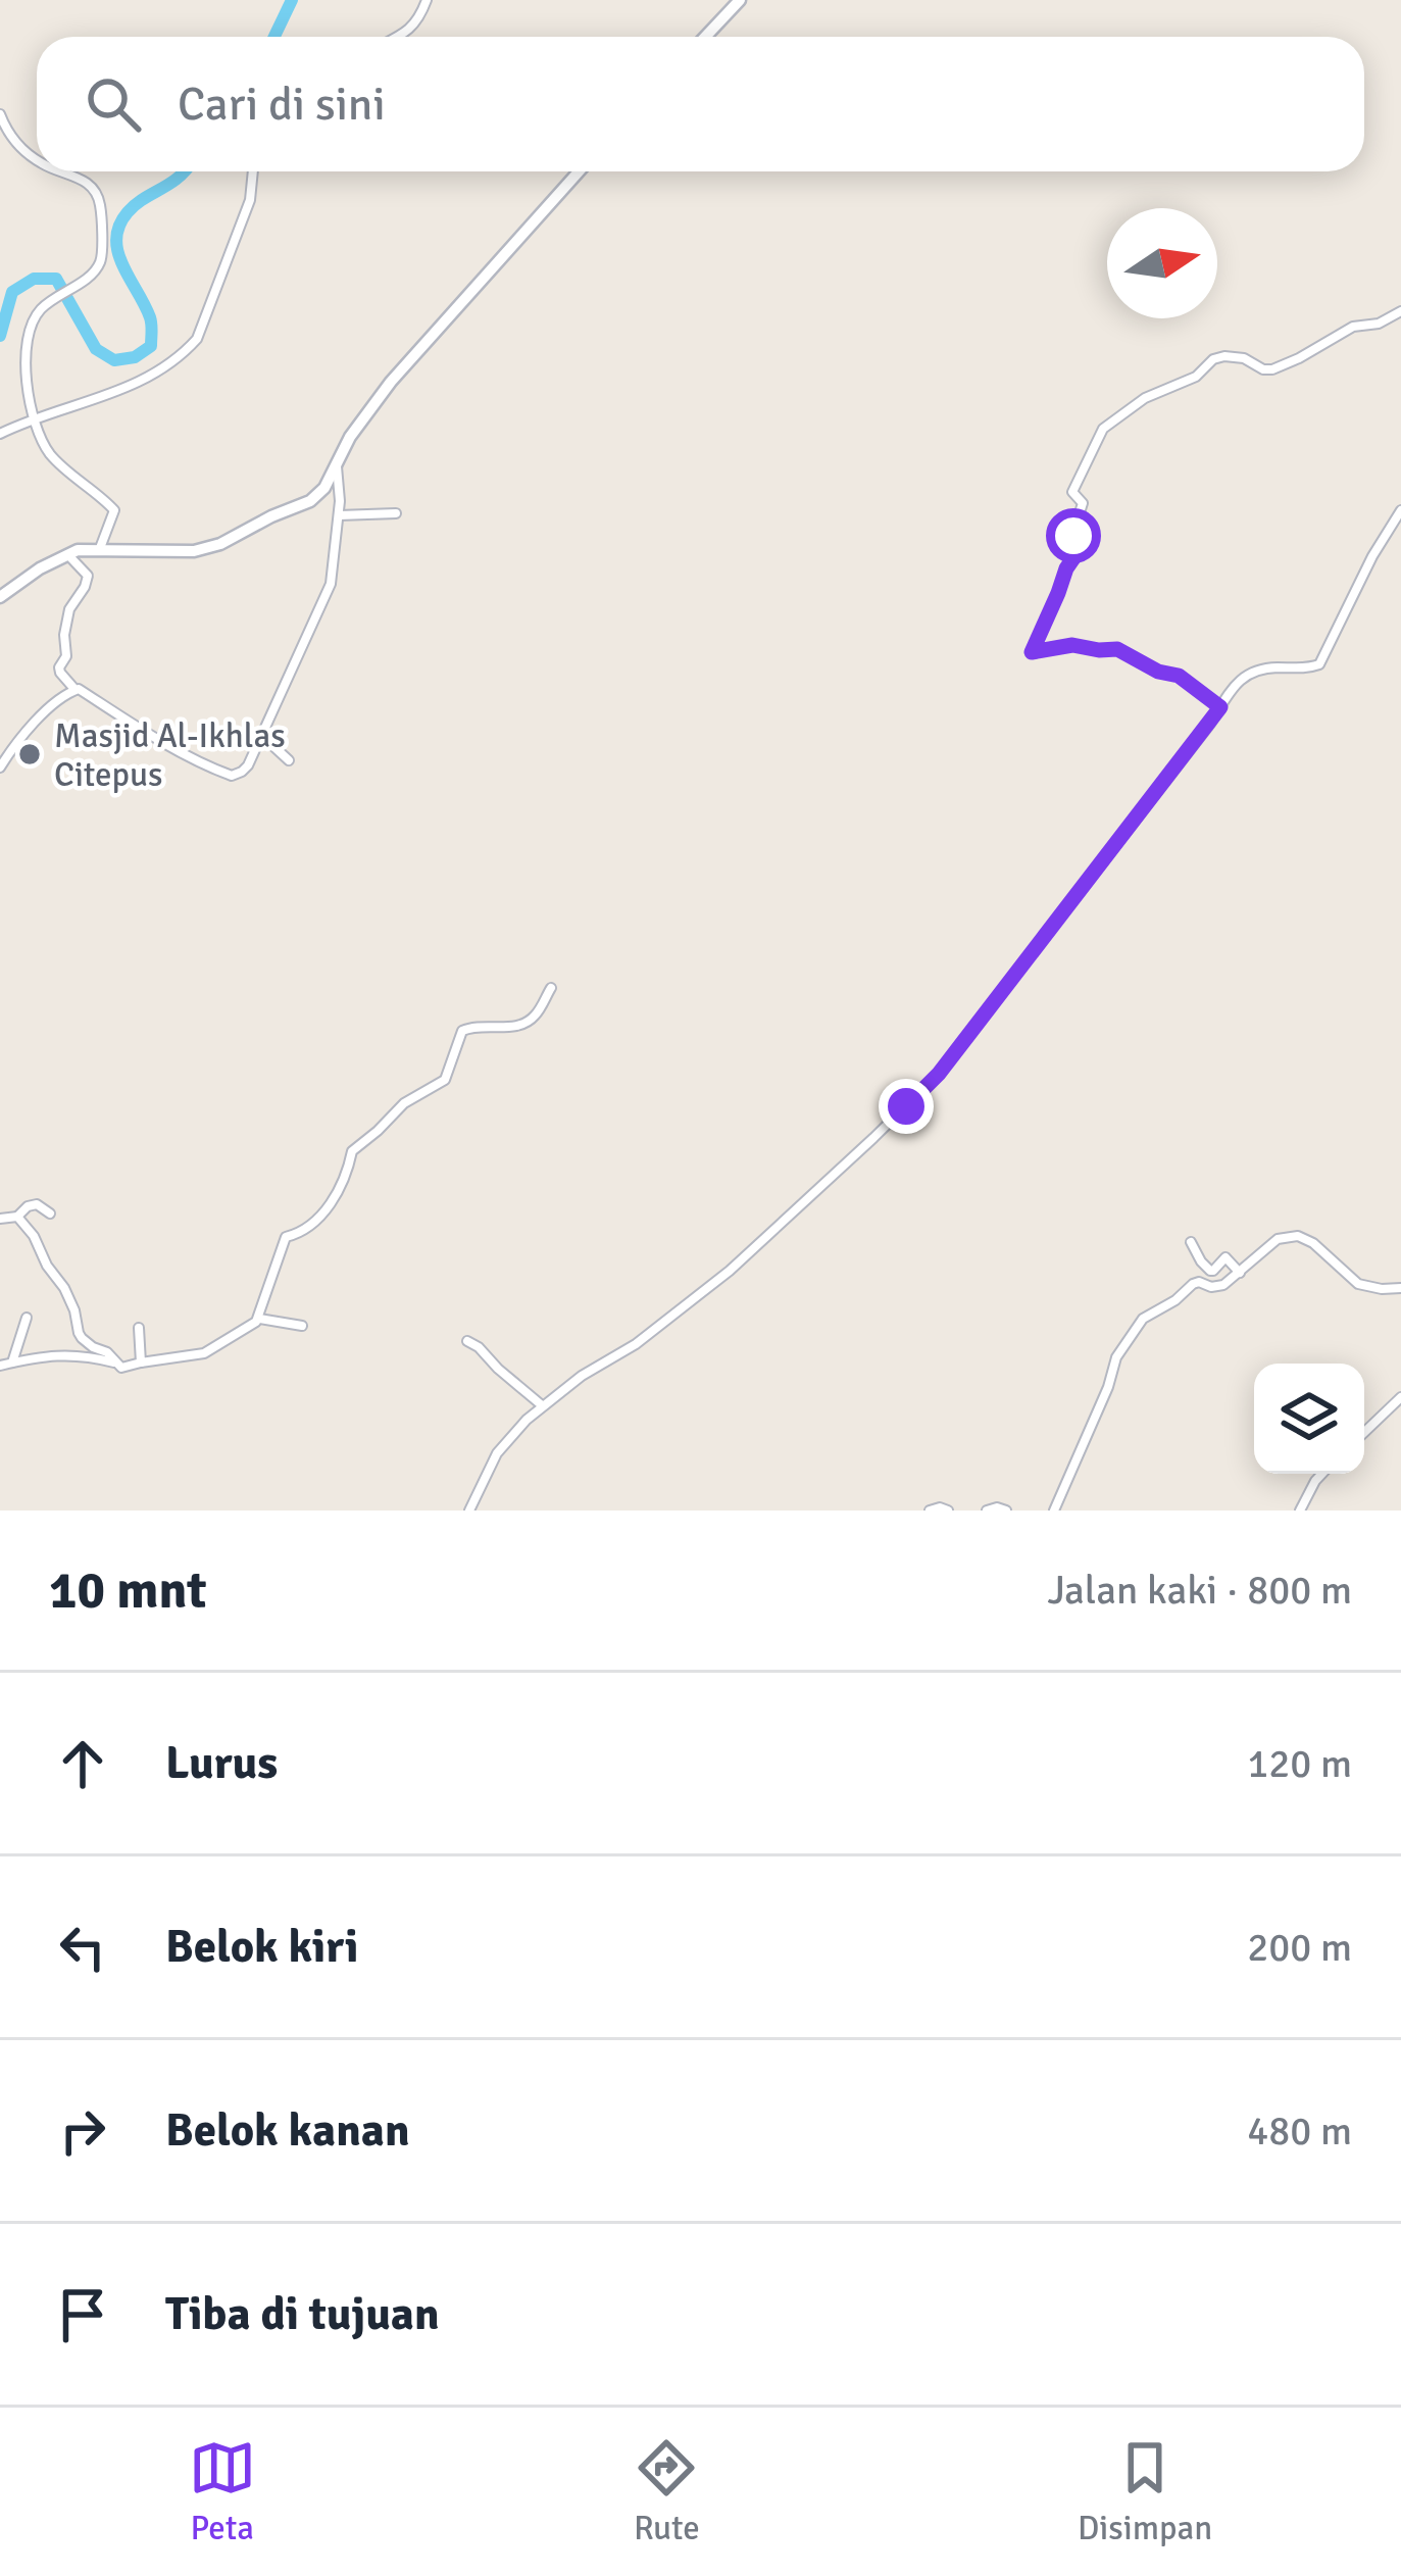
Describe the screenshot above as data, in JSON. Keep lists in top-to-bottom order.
{
  "places": ["Masjid Al-Ikhlas Citepus"],
  "north": "right",
  "page": {
    "search": "Cari di sini",
    "heading": ["10 mnt", "Jalan kaki · 800 m"],
    "list": [
      ["Lurus", "120 m"],
      ["Belok kiri", "200 m"],
      ["Belok kanan", "480 m"],
      "Tiba di tujuan"
    ],
    "nav": ["Peta", "Rute", "Disimpan"]
  }
}
